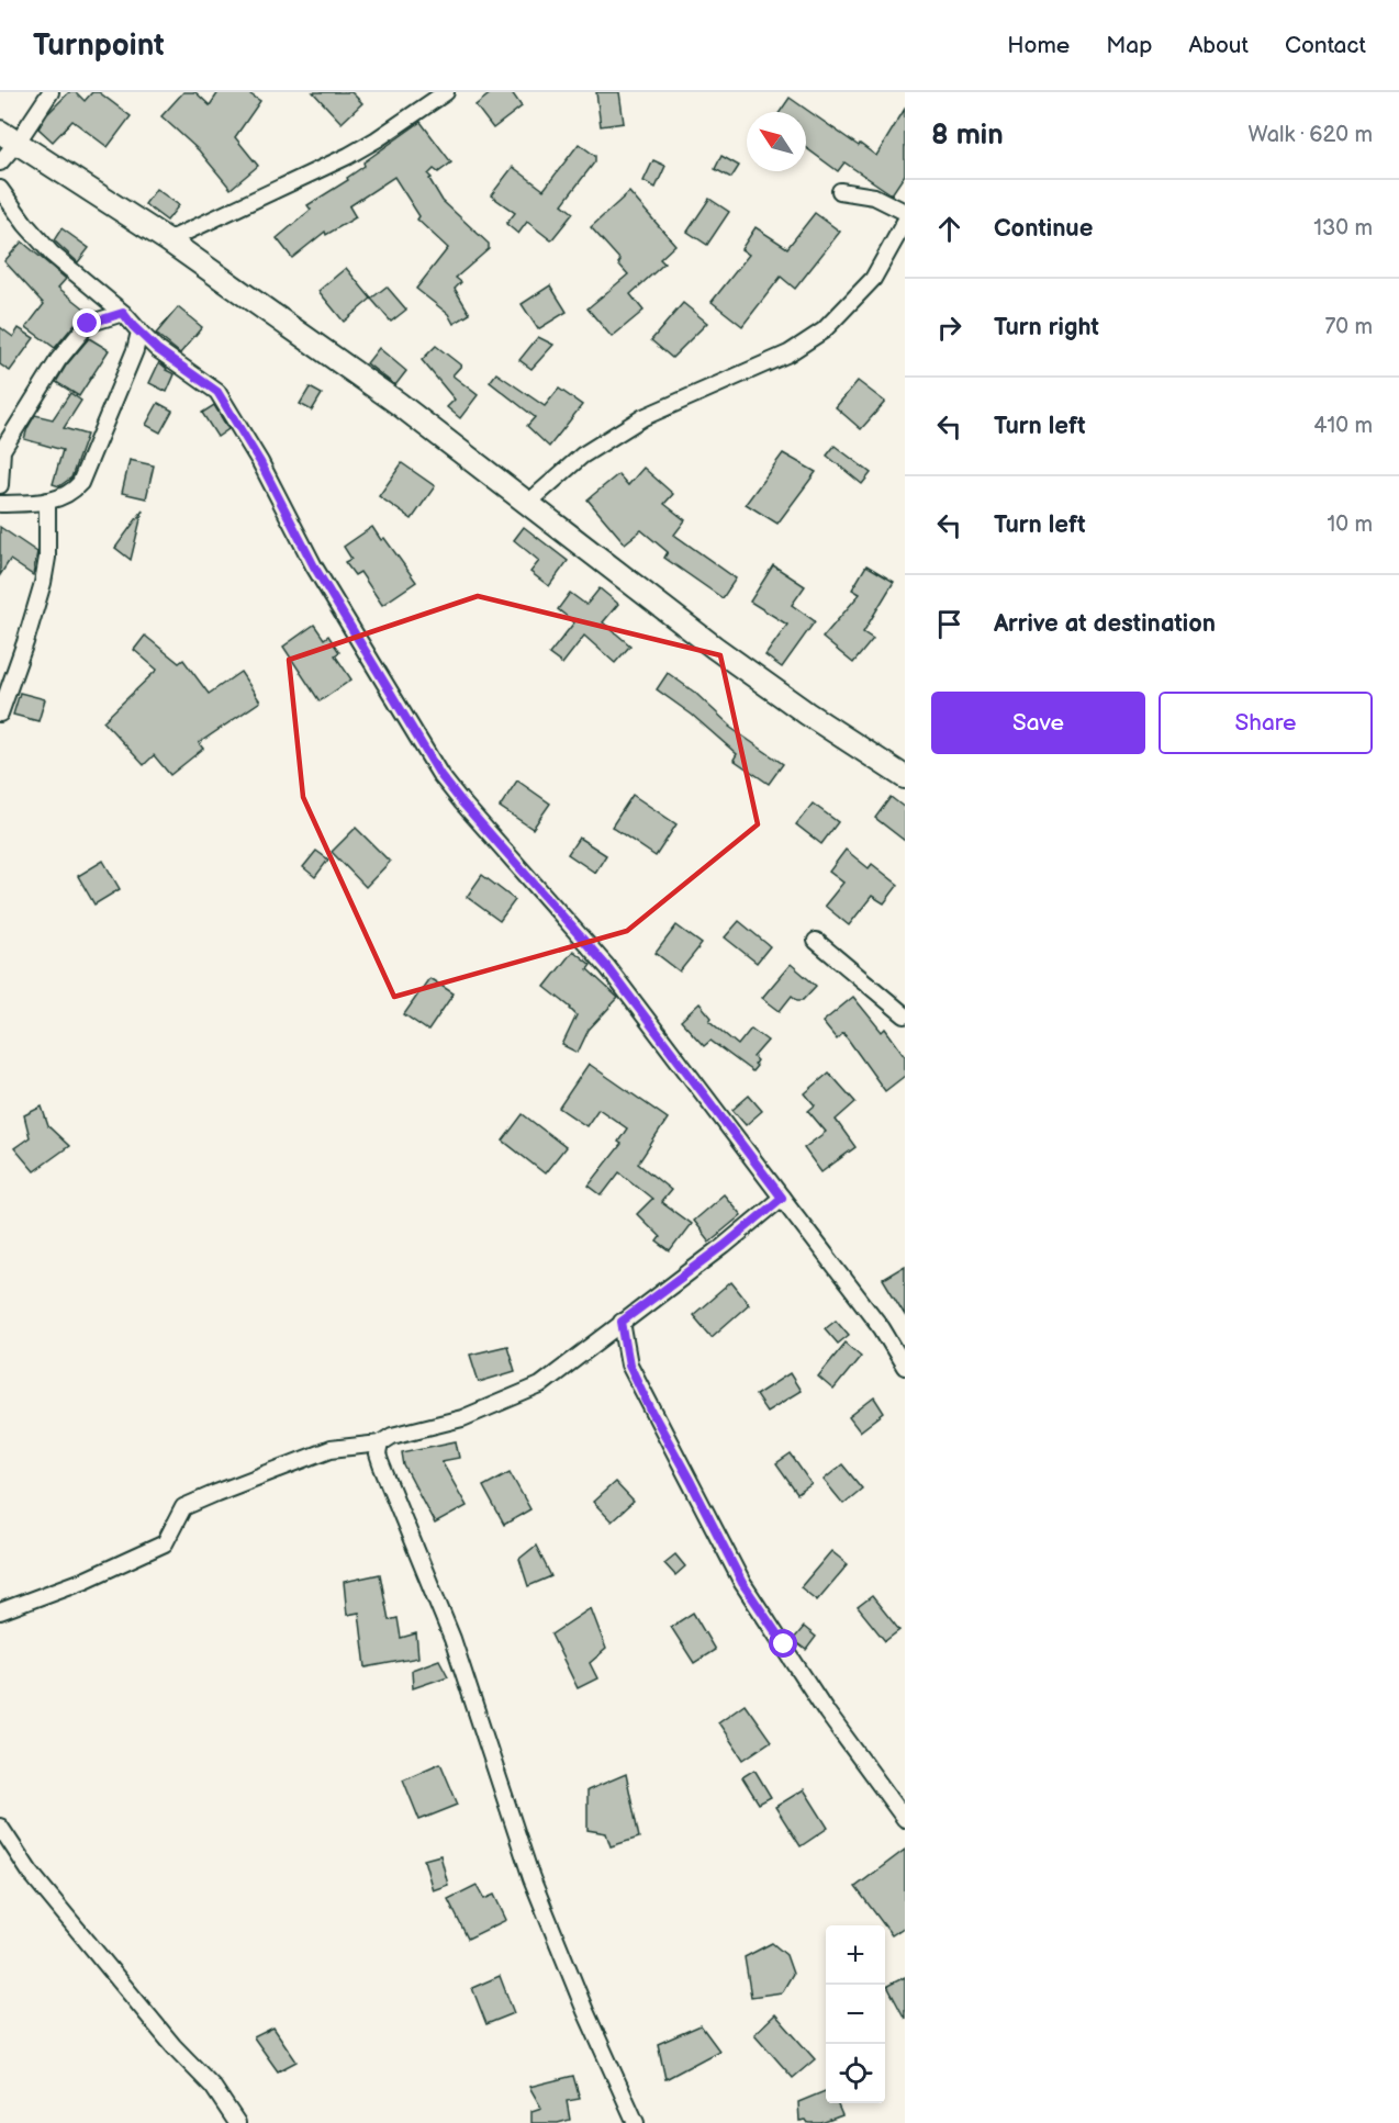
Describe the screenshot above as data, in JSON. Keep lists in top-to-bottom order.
{
  "north": "top left",
  "page": {
    "header": "Turnpoint",
    "nav": [
      "Home",
      "Map",
      "About",
      "Contact"
    ],
    "heading": ["8 min", "Walk · 620 m"],
    "list": [
      ["Continue", "130 m"],
      ["Turn right", "70 m"],
      ["Turn left", "410 m"],
      ["Turn left", "10 m"],
      "Arrive at destination"
    ],
    "buttons": ["Save", "Share"],
    "map_buttons": ["+", "−"]
  }
}
